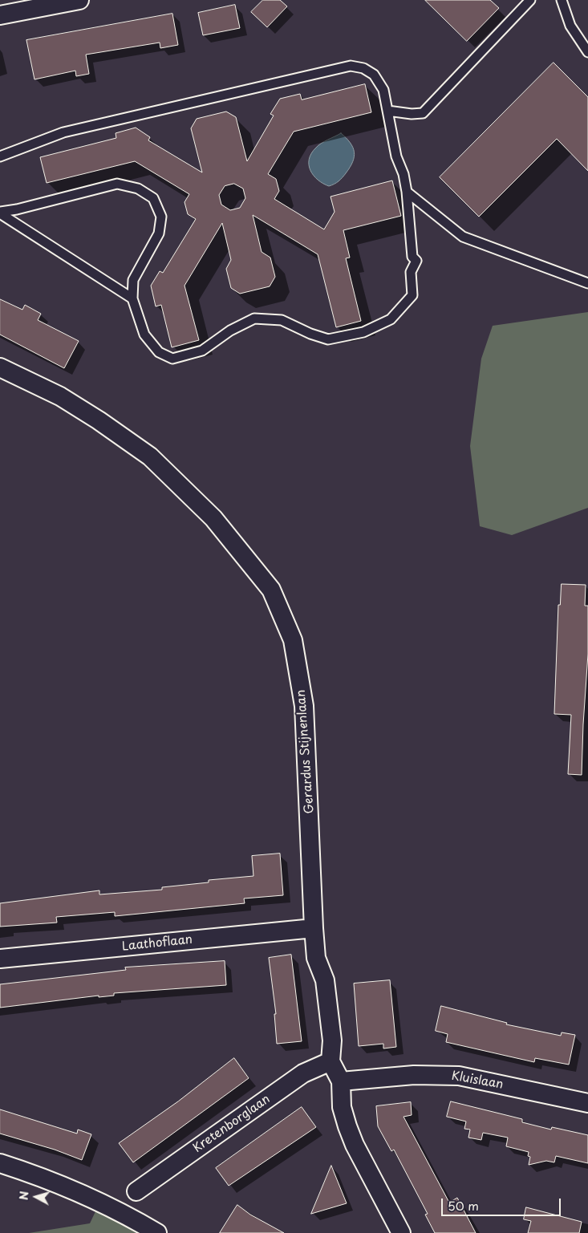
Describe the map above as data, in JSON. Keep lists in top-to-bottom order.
{
  "streets": {
    "street": [
      "Gerardus Stijnenlaan",
      "Laathoflaan",
      "Kluislaan",
      "Kretenborglaan"
    ]
  },
  "crossings": [
    ["Gerardus Stijnenlaan", "Laathoflaan"],
    ["Gerardus Stijnenlaan", "Kretenborglaan"]
  ],
  "scale_bar": "50 m",
  "north": "left"
}
